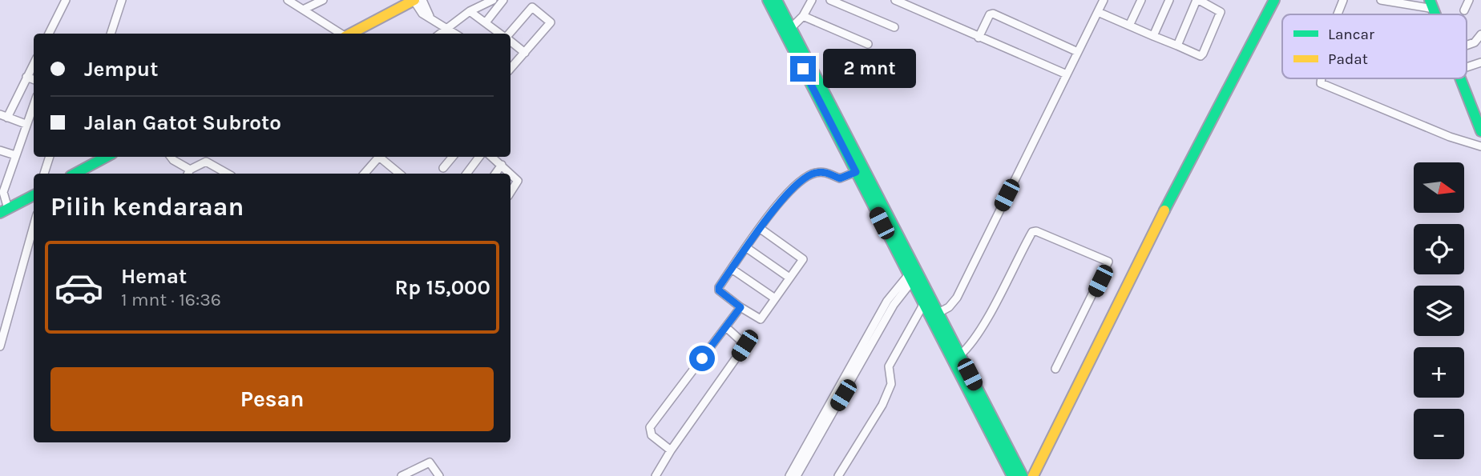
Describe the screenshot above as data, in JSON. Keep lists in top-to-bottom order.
{
  "legend": ["Lancar", "Padat"],
  "north": "right",
  "page": {
    "banner": ["Jemput", "Jalan Gatot Subroto"],
    "bubble": "2 mnt",
    "map_buttons": ["+", "−"],
    "heading": "Pilih kendaraan",
    "list": [
      {
        "name": "Hemat",
        "note": "1 mnt · 16:36",
        "value": "Rp 15,000"
      }
    ],
    "buttons": "Pesan"
  }
}
